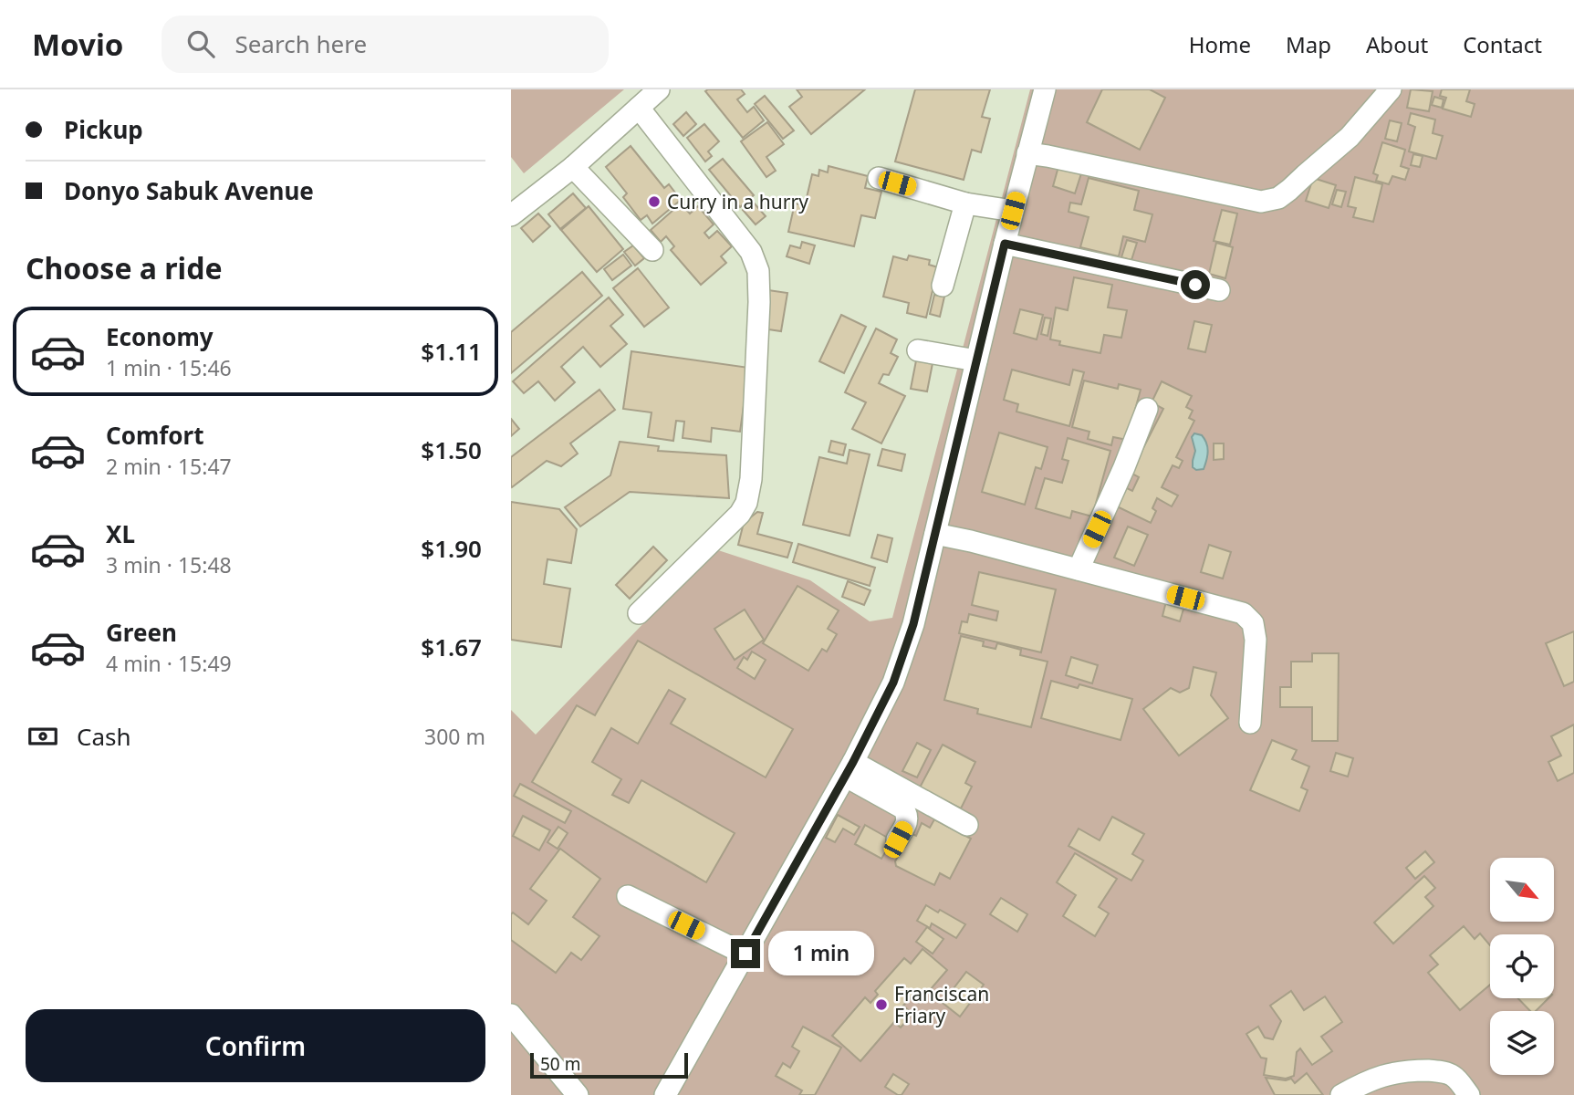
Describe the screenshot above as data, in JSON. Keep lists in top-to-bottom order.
{
  "places": ["Curry in a hurry", "Franciscan Friary"],
  "scale_bar": "50 m",
  "north": "bottom right",
  "page": {
    "header": "Movio",
    "search": "Search here",
    "nav": [
      "Home",
      "Map",
      "About",
      "Contact"
    ],
    "banner": ["Pickup", "Donyo Sabuk Avenue"],
    "heading": "Choose a ride",
    "list": [
      {
        "name": "Economy",
        "note": "1 min · 15:46",
        "value": "$1.11"
      },
      {
        "name": "Comfort",
        "note": "2 min · 15:47",
        "value": "$1.50"
      },
      {
        "name": "XL",
        "note": "3 min · 15:48",
        "value": "$1.90"
      },
      {
        "name": "Green",
        "note": "4 min · 15:49",
        "value": "$1.67"
      }
    ],
    "pay": ["Cash", "300 m"],
    "bubble": "1 min",
    "buttons": "Confirm",
    "scale": "50 m"
  }
}
